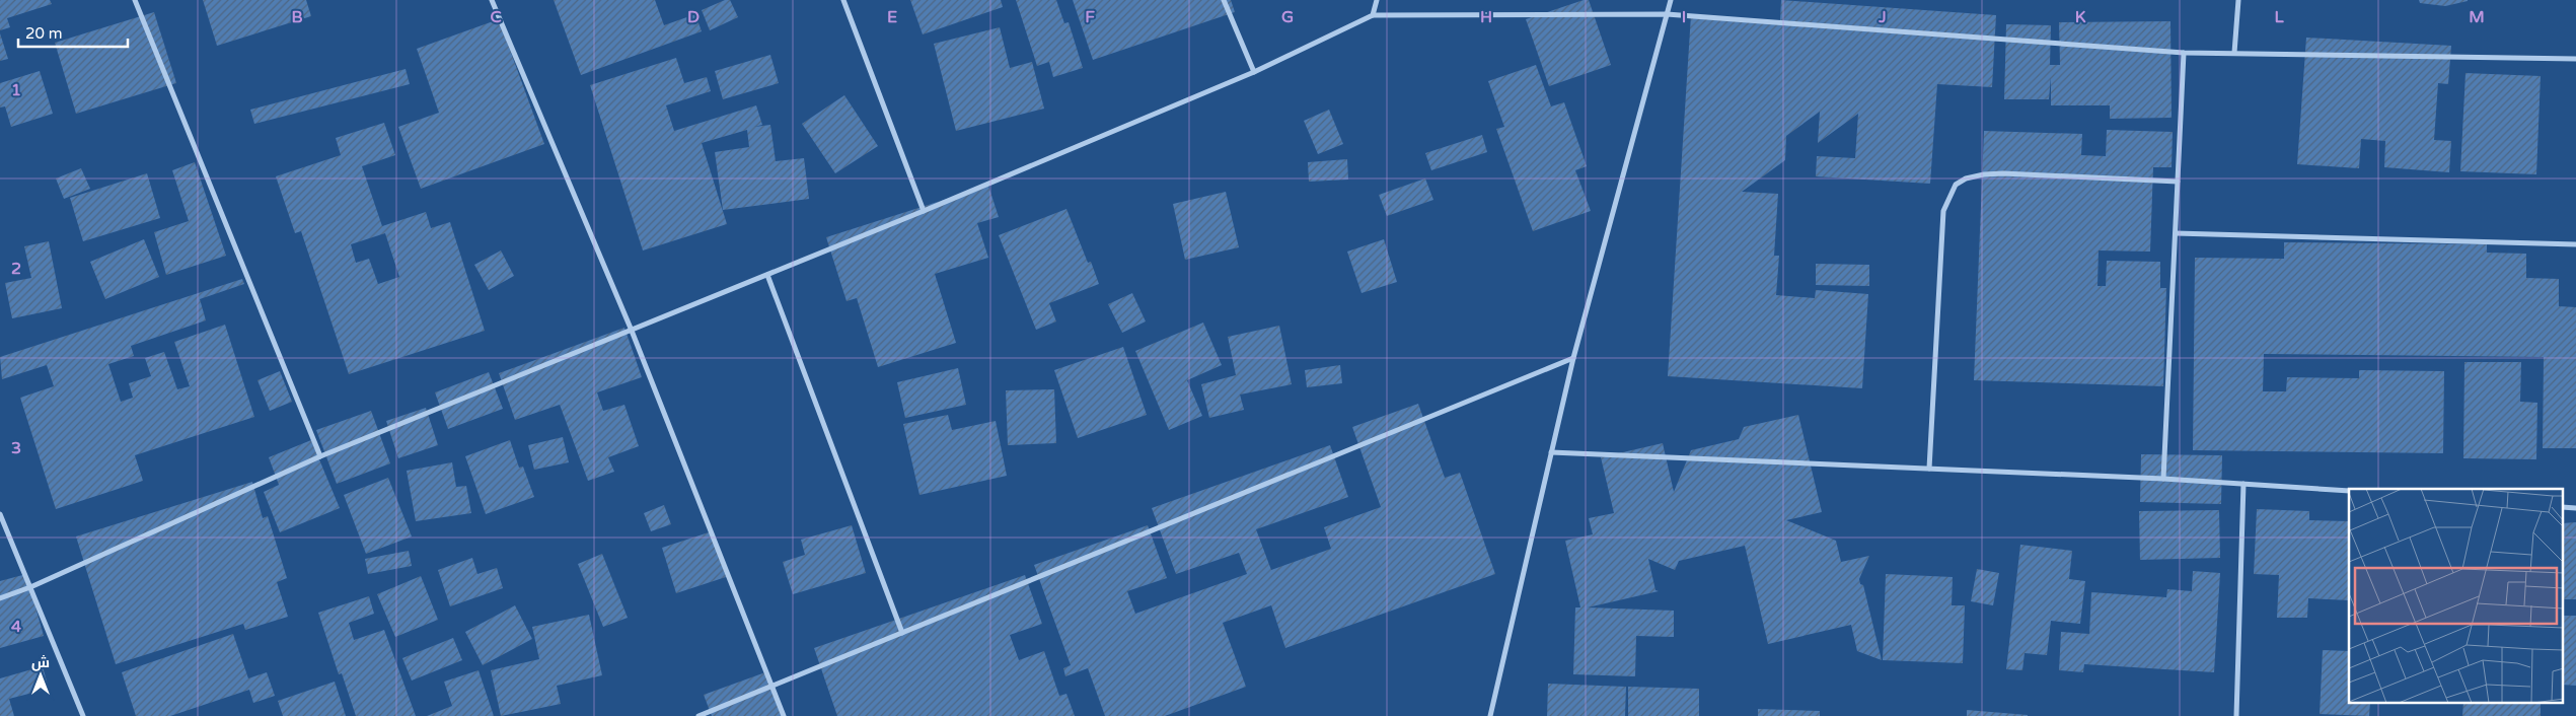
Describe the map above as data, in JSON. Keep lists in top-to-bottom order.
{
  "scale_bar": "20 m",
  "north": "top",
  "grid": {
    "columns": [
      "B",
      "C",
      "D",
      "E",
      "F",
      "G",
      "H",
      "I",
      "J",
      "K",
      "L",
      "M"
    ],
    "rows": [
      "1",
      "2",
      "3",
      "4"
    ]
  }
}
